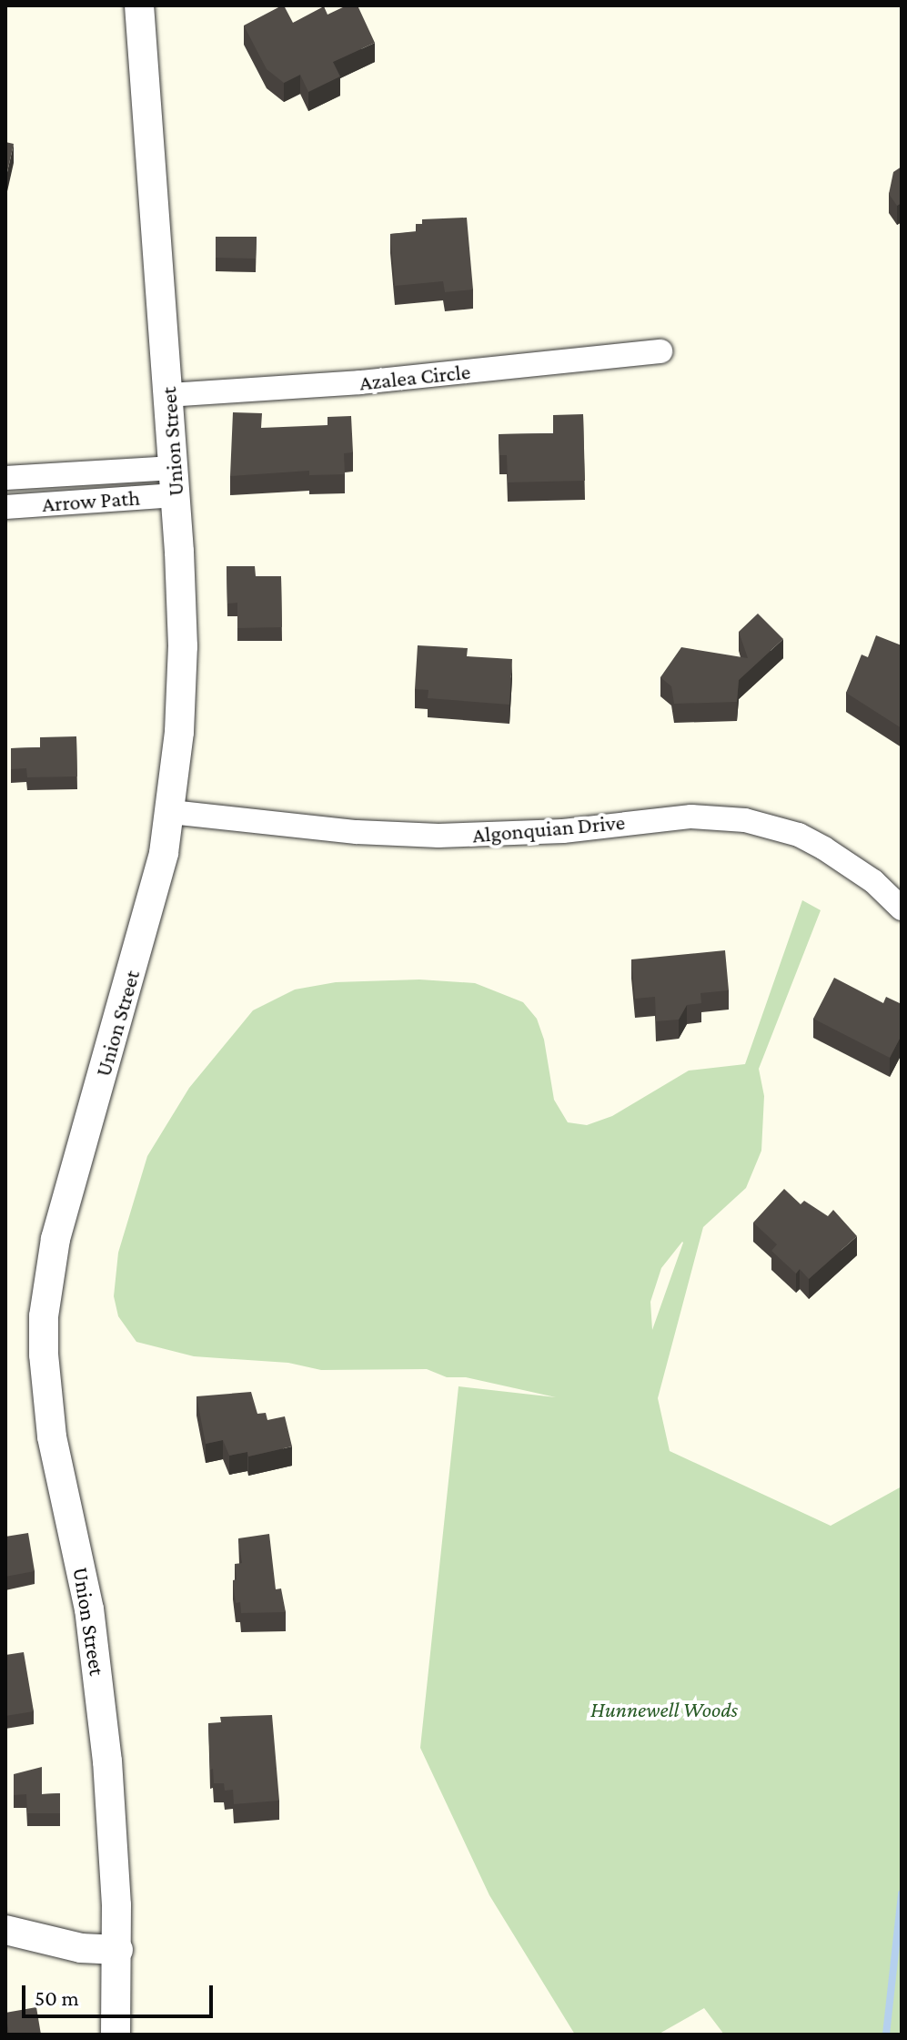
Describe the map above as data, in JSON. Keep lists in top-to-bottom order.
{
  "streets": {
    "street": [
      "Azalea Circle",
      "Union Street",
      "Arrow Path",
      "Algonquian Drive"
    ]
  },
  "crossings": [
    ["Azalea Circle", "Union Street"],
    ["Union Street", "Arrow Path"],
    ["Union Street", "Algonquian Drive"]
  ],
  "parks": ["Hunnewell Woods"],
  "scale_bar": "50 m"
}
